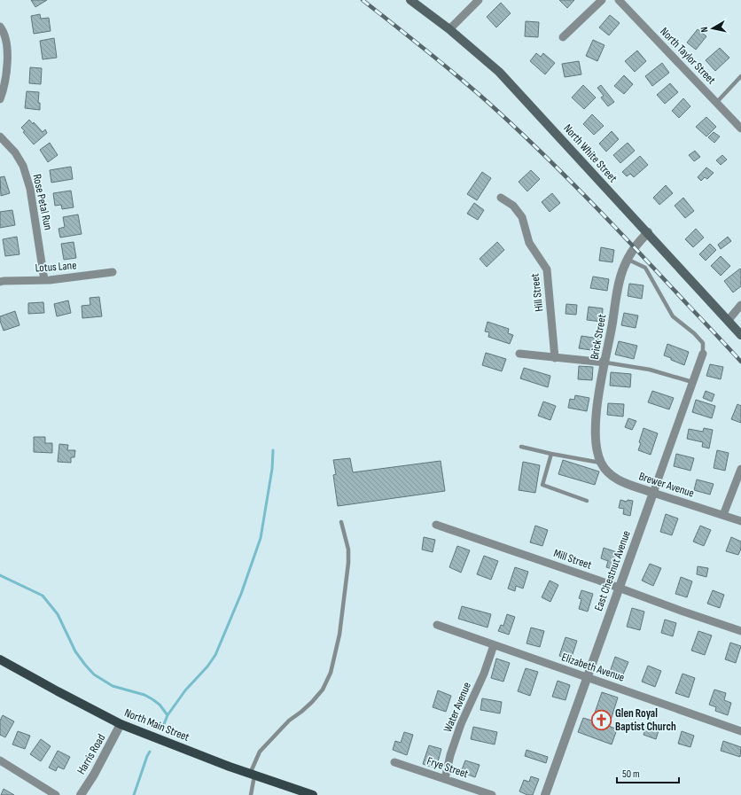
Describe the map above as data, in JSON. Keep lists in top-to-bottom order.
{
  "streets": {
    "main road": ["North White Street", "North Main Street"],
    "street": [
      "North Taylor Street",
      "Rose Petal Run",
      "Lotus Lane",
      "Hill Street",
      "Brick Street",
      "Brewer Avenue",
      "Mill Street",
      "East Chestnut Avenue",
      "Elizabeth Avenue",
      "Water Avenue",
      "Harris Road",
      "Frye Street"
    ]
  },
  "crossings": [
    ["North White Street", "Brick Street"],
    ["Rose Petal Run", "Lotus Lane"],
    ["Brick Street", "Brewer Avenue"],
    ["Brewer Avenue", "East Chestnut Avenue"],
    ["Mill Street", "East Chestnut Avenue"],
    ["East Chestnut Avenue", "Elizabeth Avenue"],
    ["Elizabeth Avenue", "Water Avenue"],
    ["Water Avenue", "Frye Street"],
    ["North Main Street", "Harris Road"]
  ],
  "places": {
    "church": ["Glen Royal Baptist Church"]
  },
  "scale_bar": "50 m",
  "north": "left"
}
